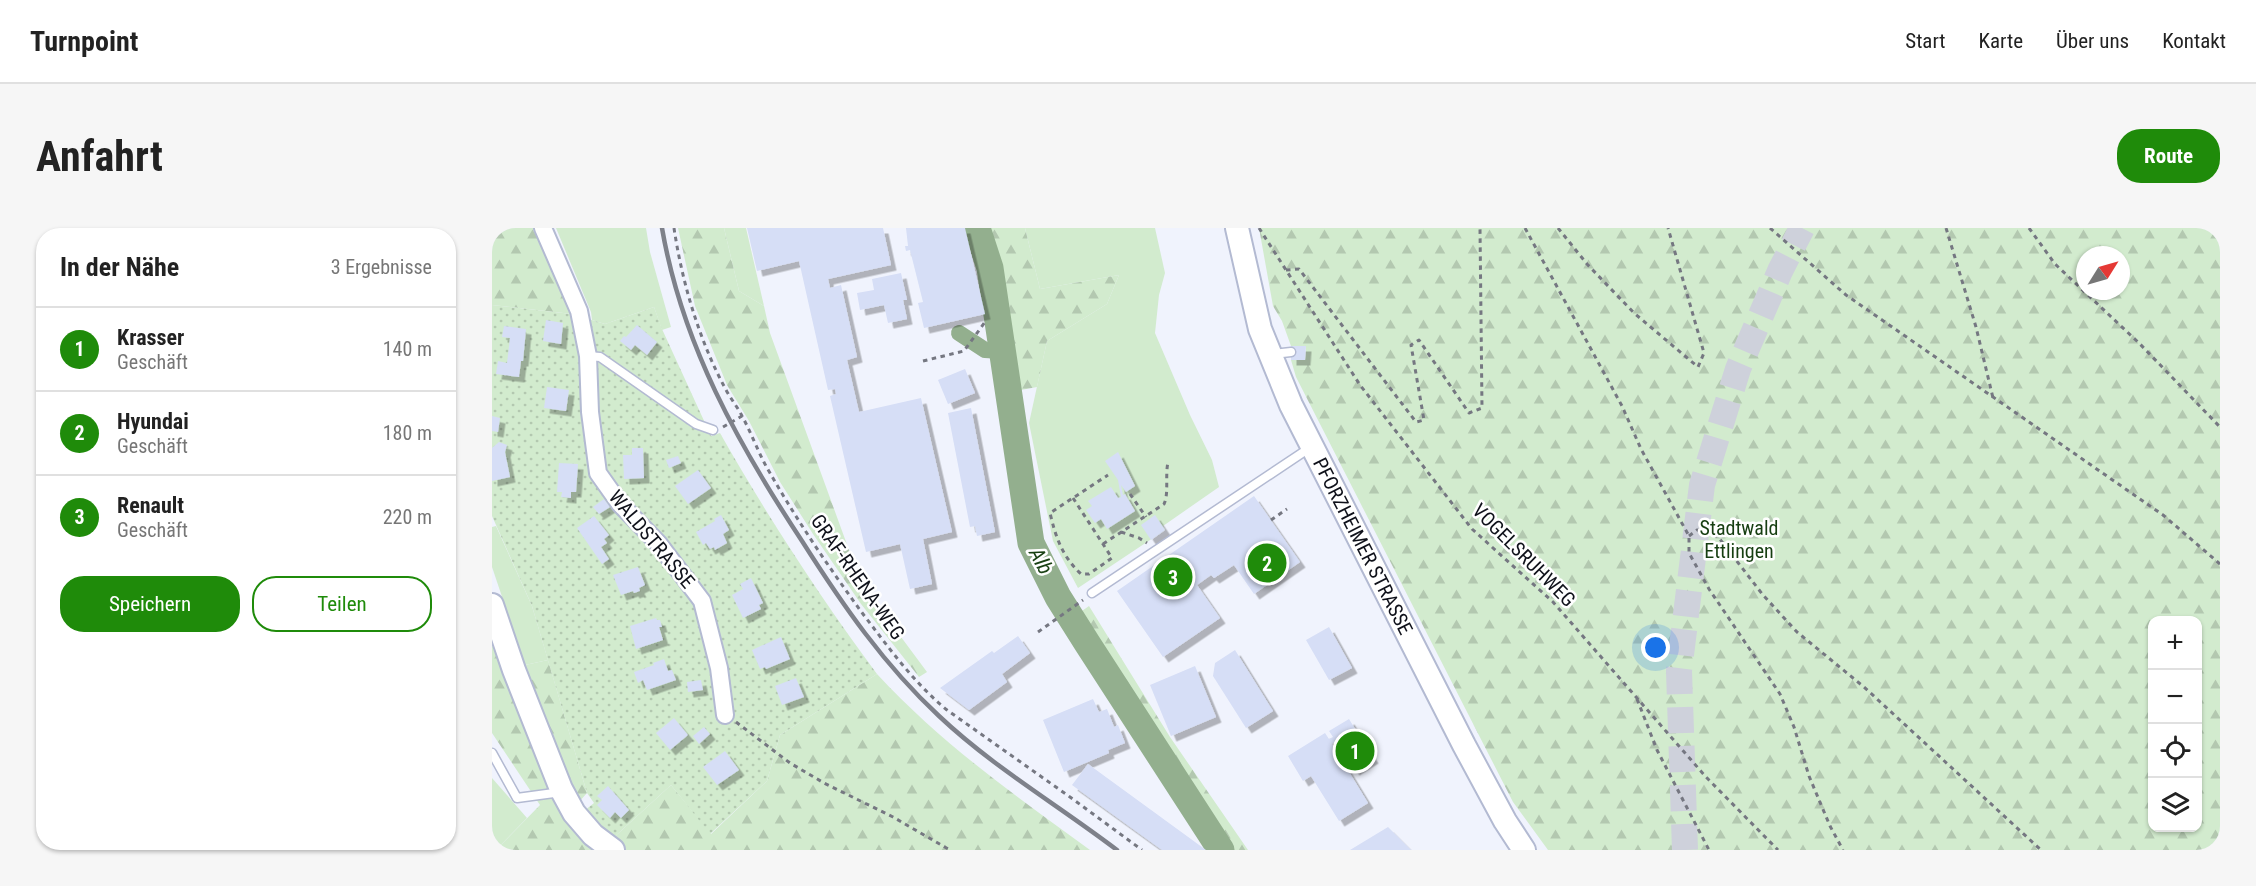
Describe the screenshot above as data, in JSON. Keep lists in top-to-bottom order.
{
  "streets": {
    "main road": ["PFORZHEIMER STRASSE"],
    "street": ["WALDSTRASSE"],
    "path": ["VOGELSRUHWEG", "GRAF-RHENA-WEG"]
  },
  "water": ["Alb"],
  "parks": ["Stadtwald Ettlingen"],
  "north": "top right",
  "page": {
    "header": "Turnpoint",
    "nav": [
      "Start",
      "Karte",
      "Über uns",
      "Kontakt"
    ],
    "buttons": [
      "Route",
      ["Speichern", "Teilen"]
    ],
    "title": "Anfahrt",
    "heading": ["In der Nähe", "3 Ergebnisse"],
    "list": [
      {
        "mark": "1",
        "name": "Krasser",
        "note": "Geschäft",
        "value": "140 m"
      },
      {
        "mark": "2",
        "name": "Hyundai",
        "note": "Geschäft",
        "value": "180 m"
      },
      {
        "mark": "3",
        "name": "Renault",
        "note": "Geschäft",
        "value": "220 m"
      }
    ],
    "pins": ["2", "3", "1"],
    "map_buttons": ["+", "−"]
  }
}
